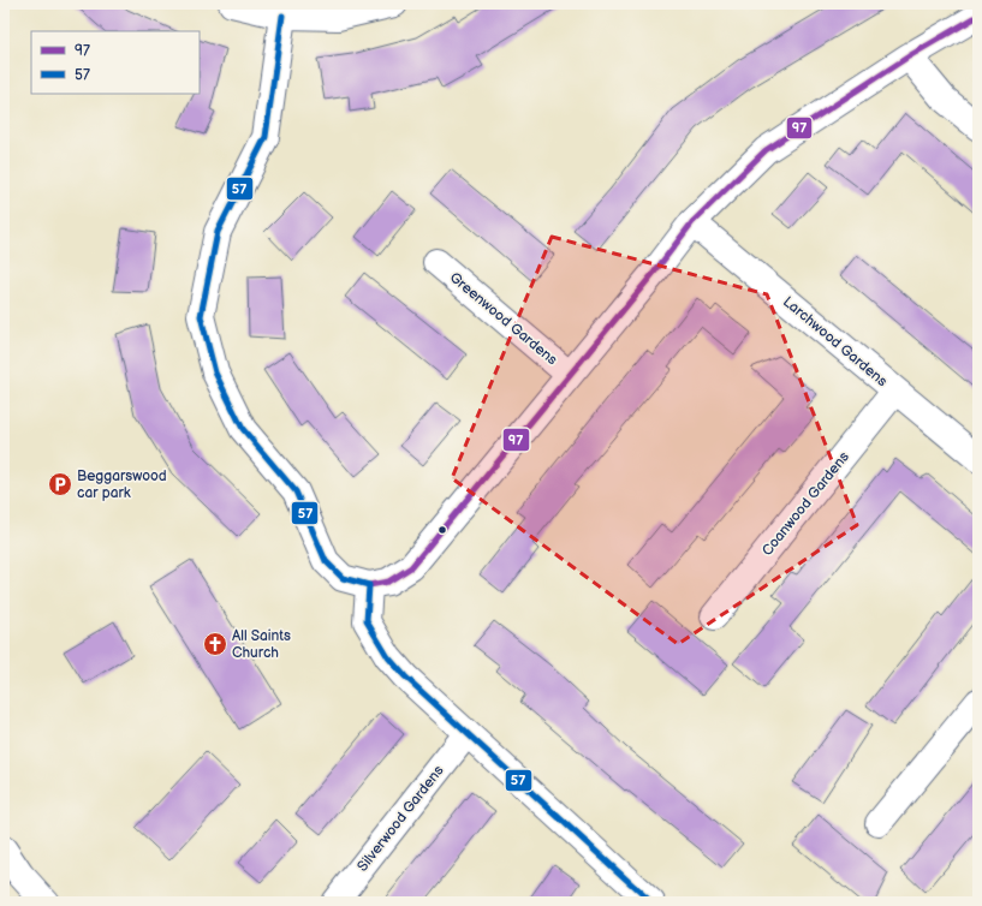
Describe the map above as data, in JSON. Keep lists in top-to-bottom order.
{
  "streets": {
    "street": [
      "Greenwood Gardens",
      "Larchwood Gardens",
      "Coanwood Gardens",
      "Silverwood Gardens"
    ]
  },
  "crossings": [
    ["Larchwood Gardens", "Coanwood Gardens"]
  ],
  "places": {
    "parking": ["Beggarswood car park"],
    "church": ["All Saints Church"]
  },
  "lines": ["transit line 97", "transit line 57"],
  "legend": ["97", "57"]
}
